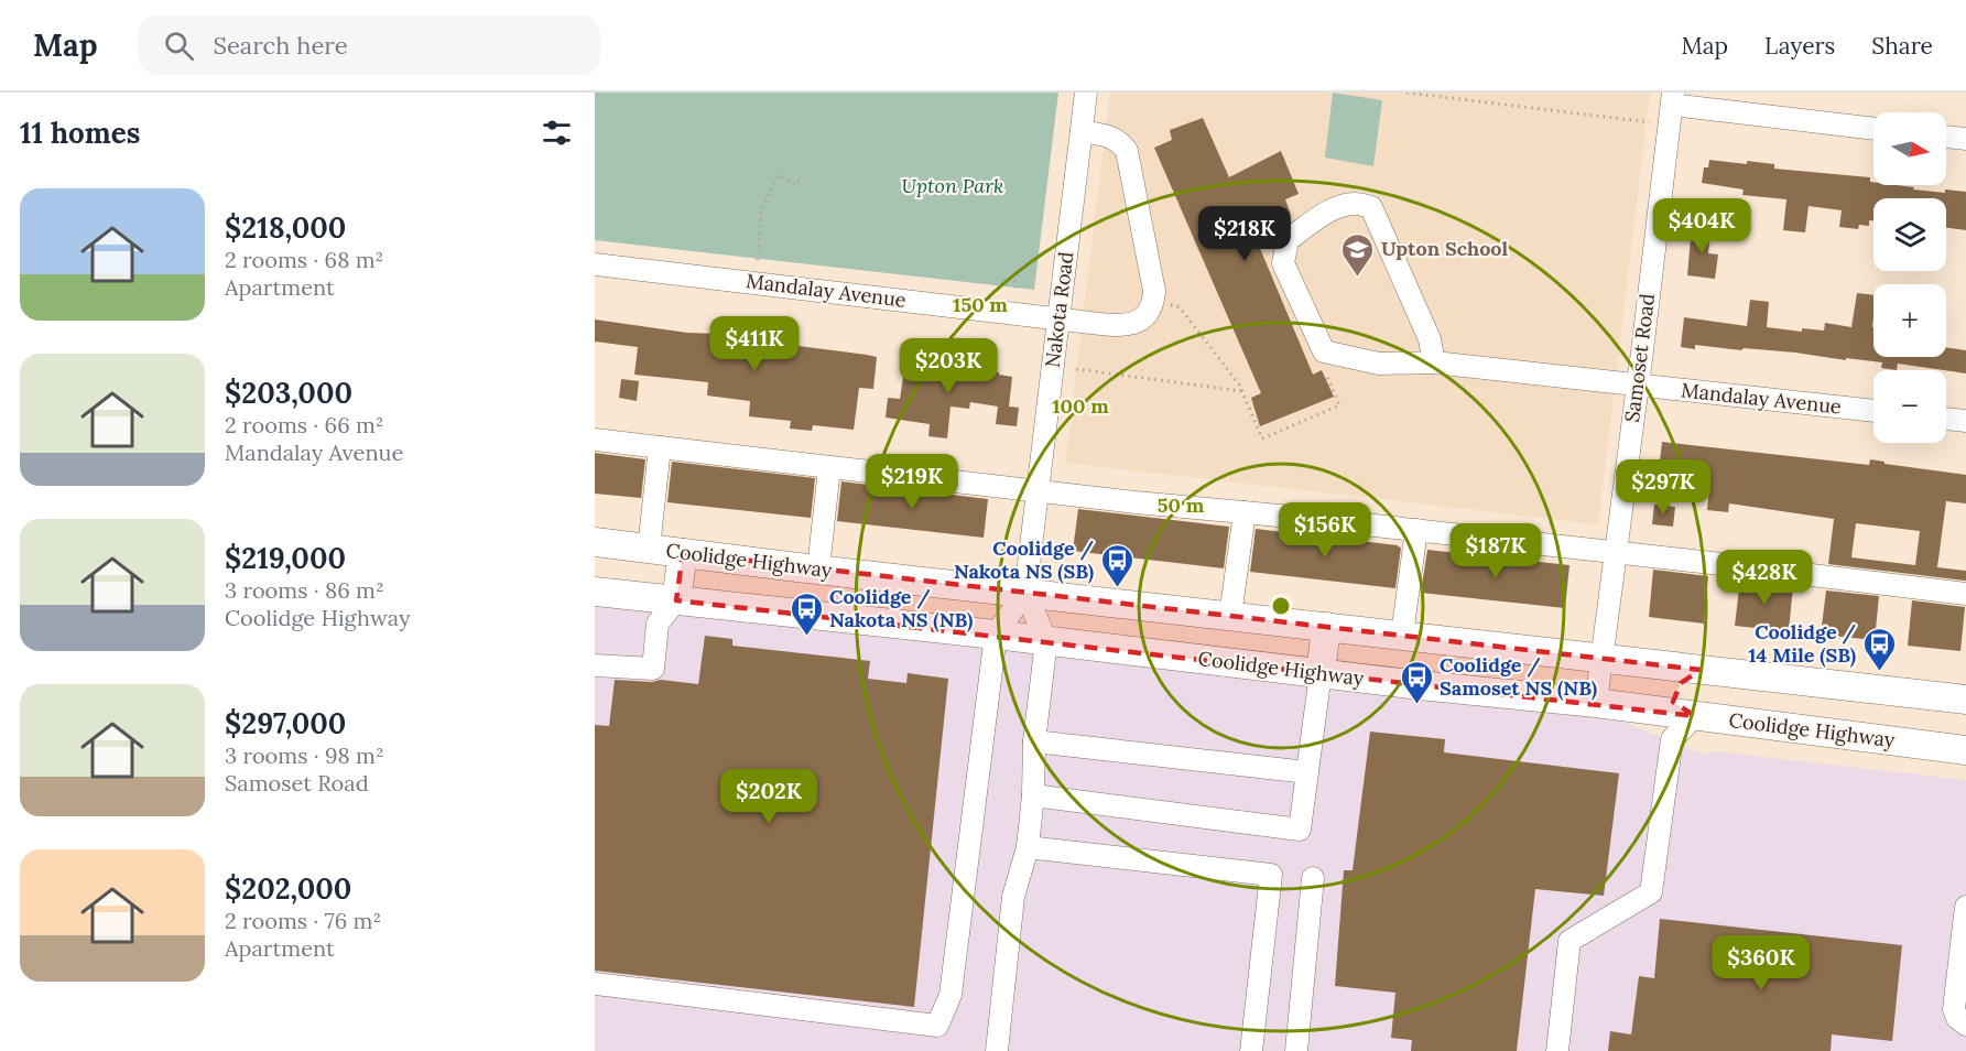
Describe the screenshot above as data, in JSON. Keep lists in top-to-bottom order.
{
  "streets": {
    "main road": ["Coolidge Highway"],
    "street": ["Mandalay Avenue", "Nakota Road", "Samoset Road"]
  },
  "crossings": [
    ["Mandalay Avenue", "Nakota Road"],
    ["Mandalay Avenue", "Samoset Road"],
    ["Nakota Road", "Coolidge Highway"],
    ["Samoset Road", "Coolidge Highway"]
  ],
  "parks": ["Upton Park"],
  "places": {
    "school or university": ["Upton School"],
    "bus stop": [
      "Coolidge / Nakota NS (SB)",
      "Coolidge / Nakota NS (NB)",
      "Coolidge / 14 Mile (SB)",
      "Coolidge / Samoset NS (NB)"
    ]
  },
  "north": "right",
  "page": {
    "header": "Map",
    "search": "Search here",
    "nav": ["Map", "Layers", "Share"],
    "heading": "11 homes",
    "map_buttons": ["+", "−"],
    "list": [
      {
        "name": "$218,000",
        "note": "2 rooms · 68 m² · Apartment"
      },
      {
        "name": "$203,000",
        "note": "2 rooms · 66 m² · Mandalay Avenue"
      },
      {
        "name": "$219,000",
        "note": "3 rooms · 86 m² · Coolidge Highway"
      },
      {
        "name": "$297,000",
        "note": "3 rooms · 98 m² · Samoset Road"
      },
      {
        "name": "$202,000",
        "note": "2 rooms · 76 m² · Apartment"
      }
    ],
    "price": [
      "$404K",
      "$218K",
      "$411K",
      "$203K",
      "$219K",
      "$297K",
      "$156K",
      "$187K",
      "$428K",
      "$202K",
      "$360K"
    ]
  },
  "rings": ["150 m", "100 m", "50 m"]
}
